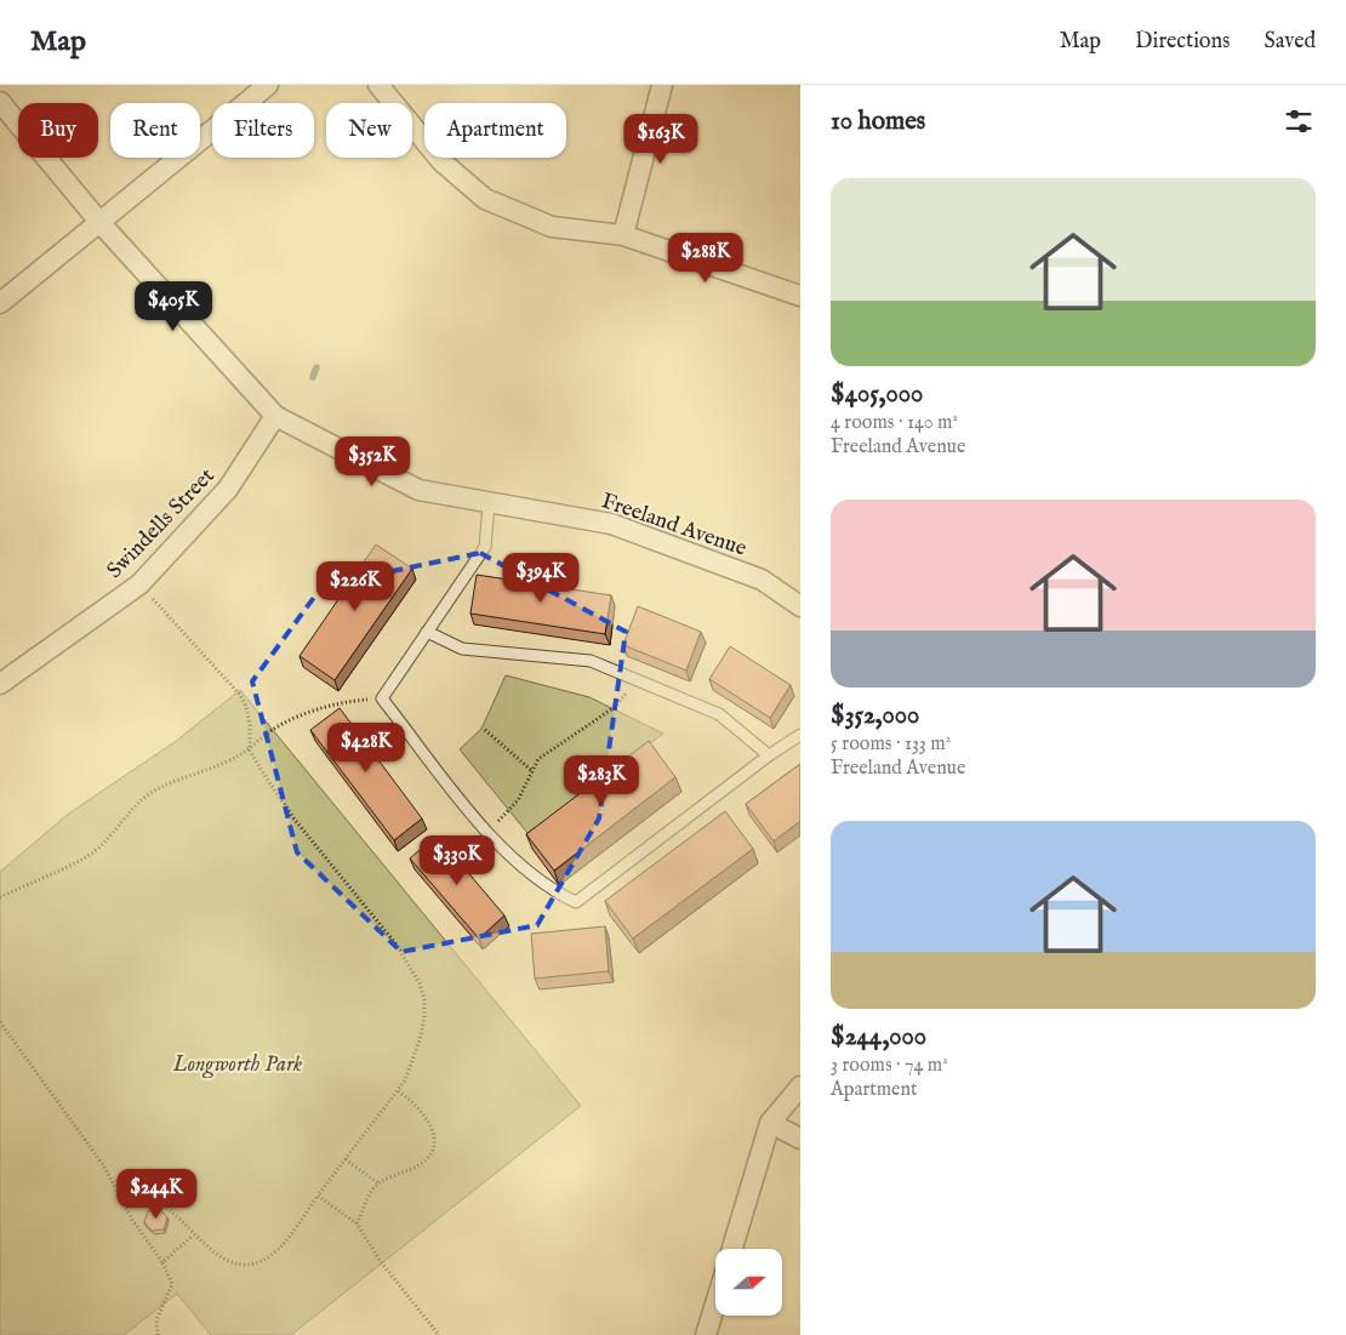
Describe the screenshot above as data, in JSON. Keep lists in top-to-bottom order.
{
  "streets": {
    "street": ["Swindells Street", "Freeland Avenue"]
  },
  "crossings": [
    ["Swindells Street", "Freeland Avenue"]
  ],
  "parks": ["Longworth Park"],
  "north": "right",
  "page": {
    "header": "Map",
    "nav": ["Map", "Directions", "Saved"],
    "heading": "10 homes",
    "chip": [
      "Buy",
      "Rent",
      "Filters",
      "New",
      "Apartment"
    ],
    "price": [
      "$163K",
      "$288K",
      "$405K",
      "$352K",
      "$394K",
      "$226K",
      "$428K",
      "$283K",
      "$330K",
      "$244K"
    ],
    "list": [
      {
        "name": "$405,000",
        "note": "4 rooms · 140 m² · Freeland Avenue"
      },
      {
        "name": "$352,000",
        "note": "5 rooms · 133 m² · Freeland Avenue"
      },
      {
        "name": "$244,000",
        "note": "3 rooms · 74 m² · Apartment"
      }
    ]
  }
}
